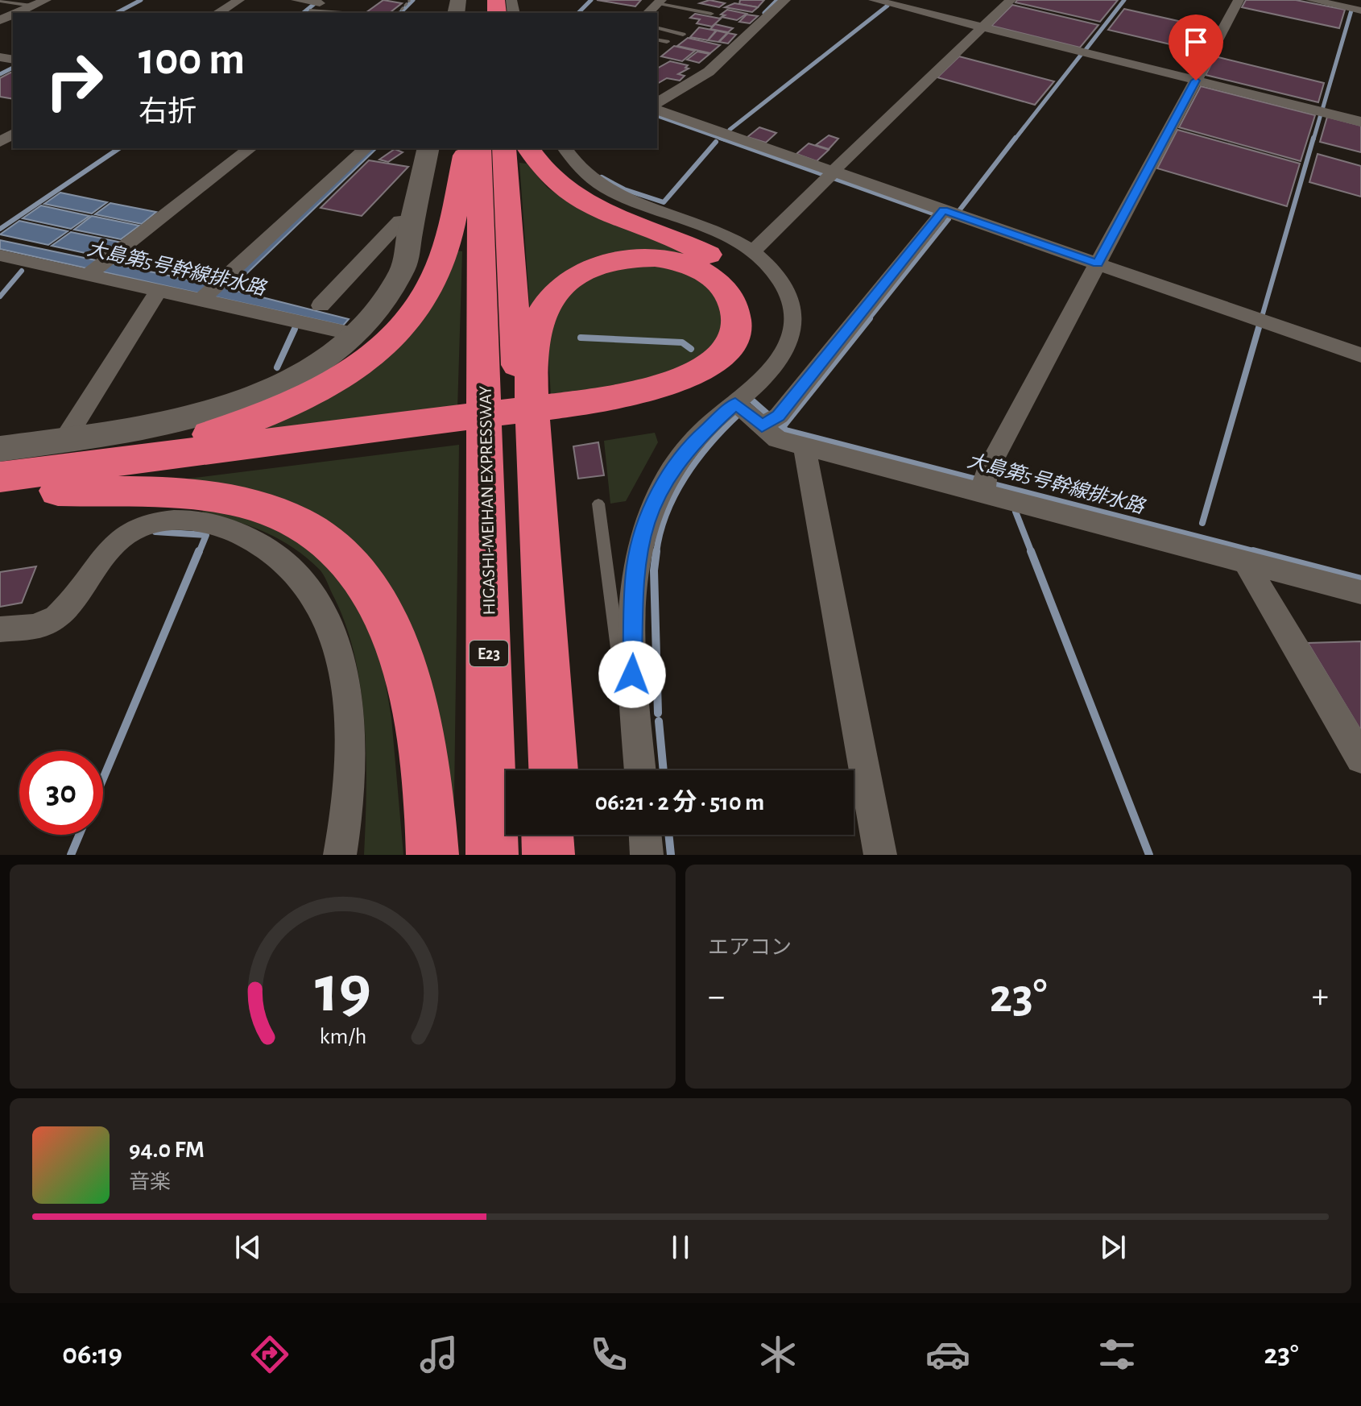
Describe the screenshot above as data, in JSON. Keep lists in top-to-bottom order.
{
  "streets": {
    "highway": ["HIGASHI-MEIHAN EXPRESSWAY", "E23"]
  },
  "water": ["大島第5号幹線排水路"],
  "page": {
    "turn": ["100 m", "右折"],
    "limit": "30",
    "trip": "06:21 · 2 分 · 510 m",
    "tile": "エアコン",
    "heat": ["−", "23°", "+"],
    "song": ["94.0 FM", "音楽"],
    "tabs": ["06:19", "23°"],
    "gauge": ["19", "km/h"]
  }
}
